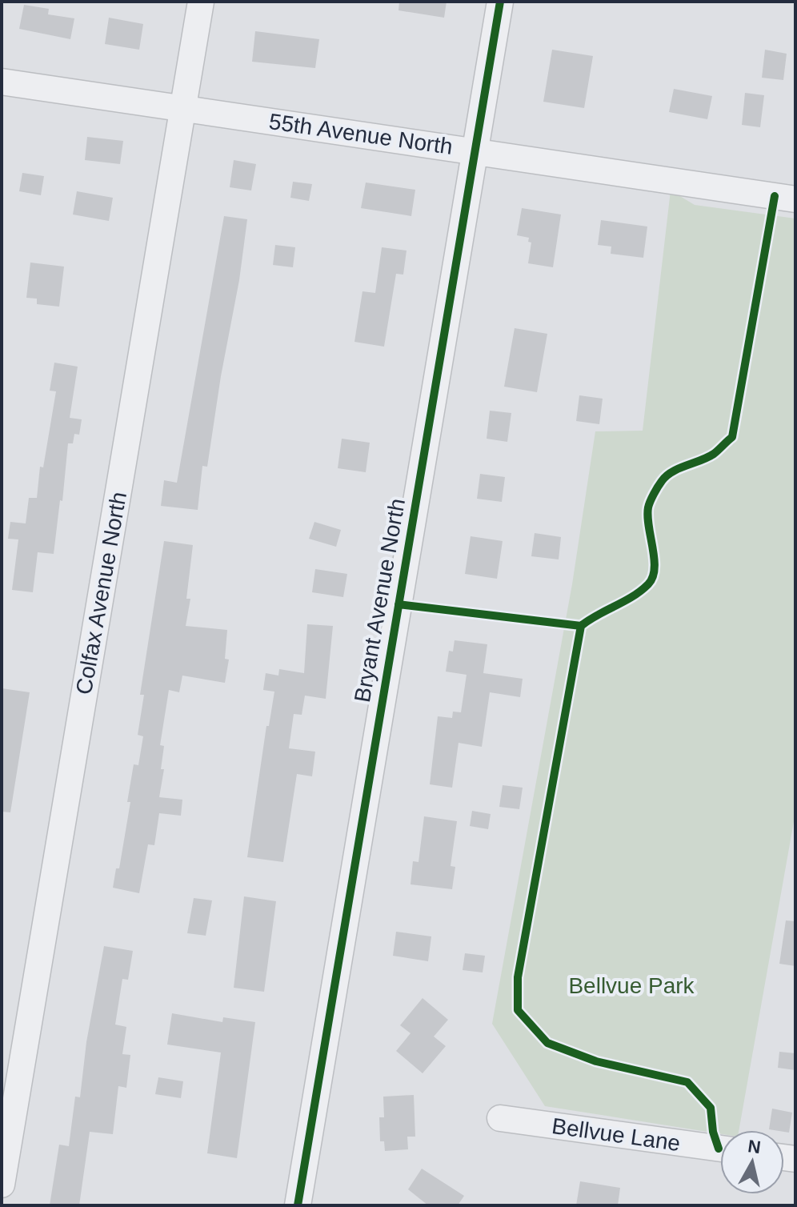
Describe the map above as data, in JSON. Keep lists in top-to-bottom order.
{
  "streets": {
    "street": [
      "55th Avenue North",
      "Colfax Avenue North",
      "Bryant Avenue North",
      "Bellvue Lane"
    ]
  },
  "crossings": [
    ["55th Avenue North", "Colfax Avenue North"],
    ["55th Avenue North", "Bryant Avenue North"]
  ],
  "parks": ["Bellvue Park"],
  "north": "top"
}
